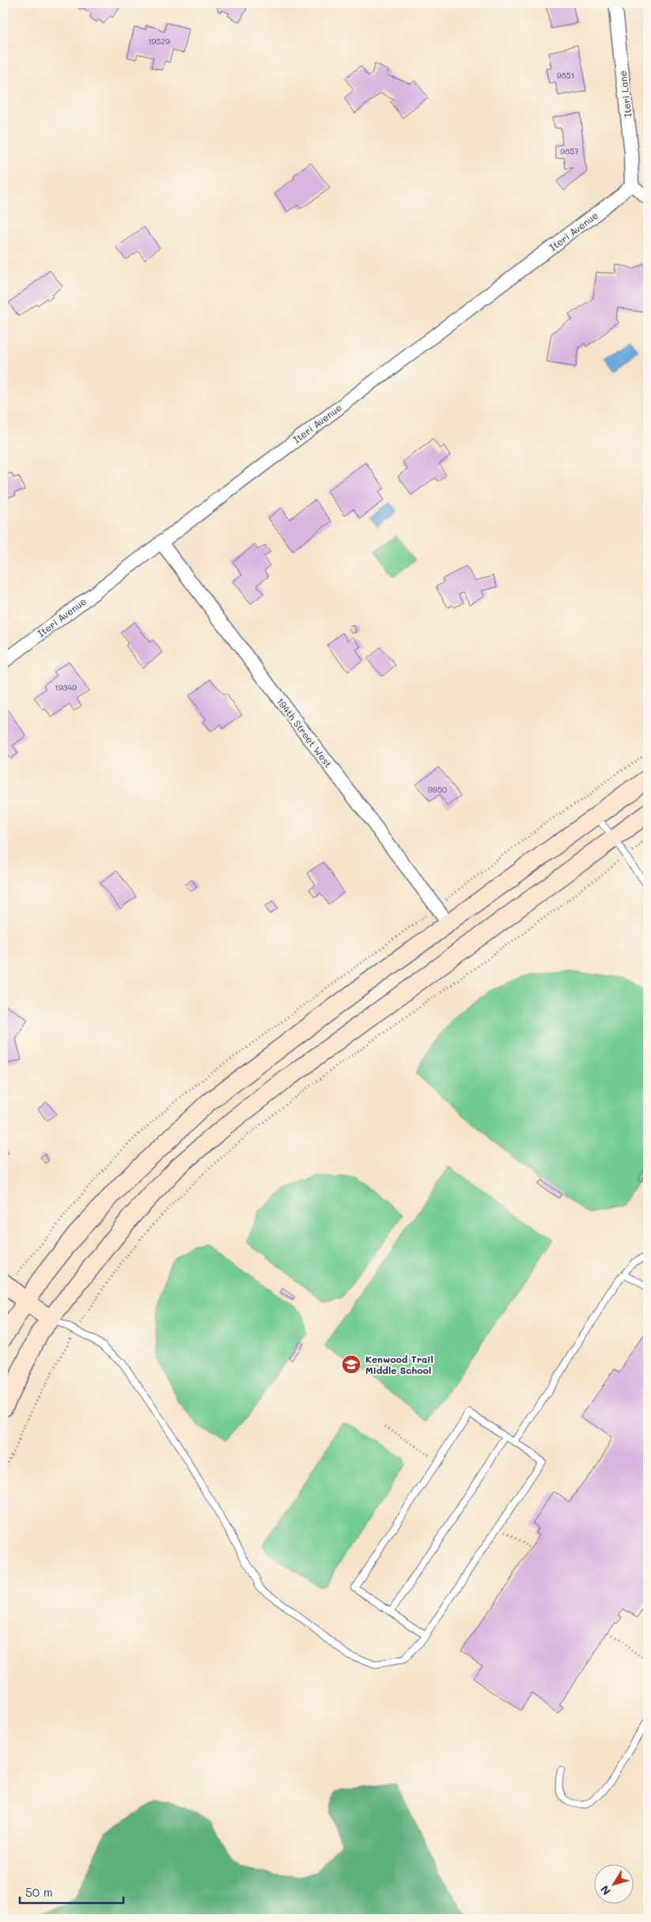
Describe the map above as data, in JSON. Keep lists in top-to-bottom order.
{
  "streets": {
    "street": ["Iteri Lane", "Iteri Avenue", "194th Street West"]
  },
  "crossings": [
    ["Iteri Lane", "Iteri Avenue"],
    ["Iteri Avenue", "194th Street West"]
  ],
  "places": {
    "school or university": ["Kenwood Trail Middle School"]
  },
  "house_numbers": [
    "19529",
    "9851",
    "9857",
    "19349",
    "9950"
  ],
  "scale_bar": "50 m",
  "north": "bottom left"
}
